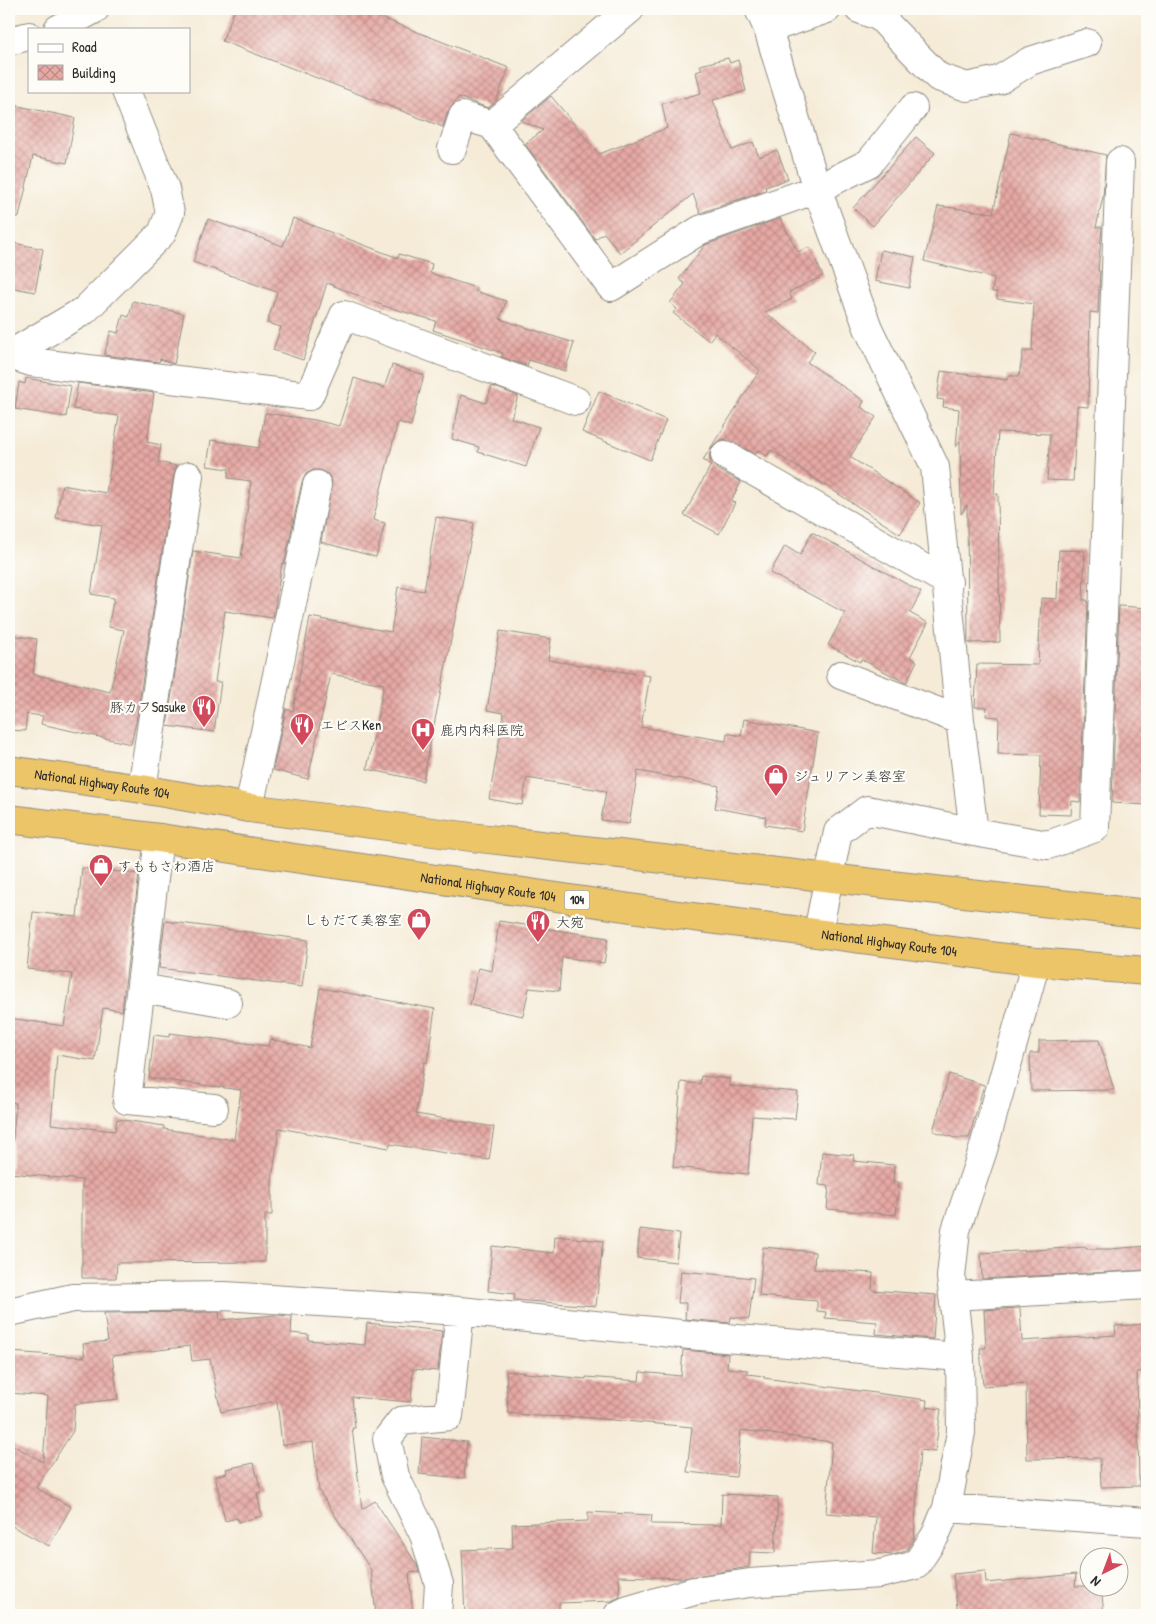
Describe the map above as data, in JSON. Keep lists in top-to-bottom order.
{
  "streets": {
    "highway": ["National Highway Route 104", "104"]
  },
  "places": {
    "restaurant": ["豚カフSasuke", "エビスKen", "大宛"],
    "hospital": ["鹿内内科医院"],
    "shop": ["ジュリアン美容室", "すももさわ酒店", "しもだて美容室"]
  },
  "legend": ["Road", "Building"],
  "north": "bottom left"
}
